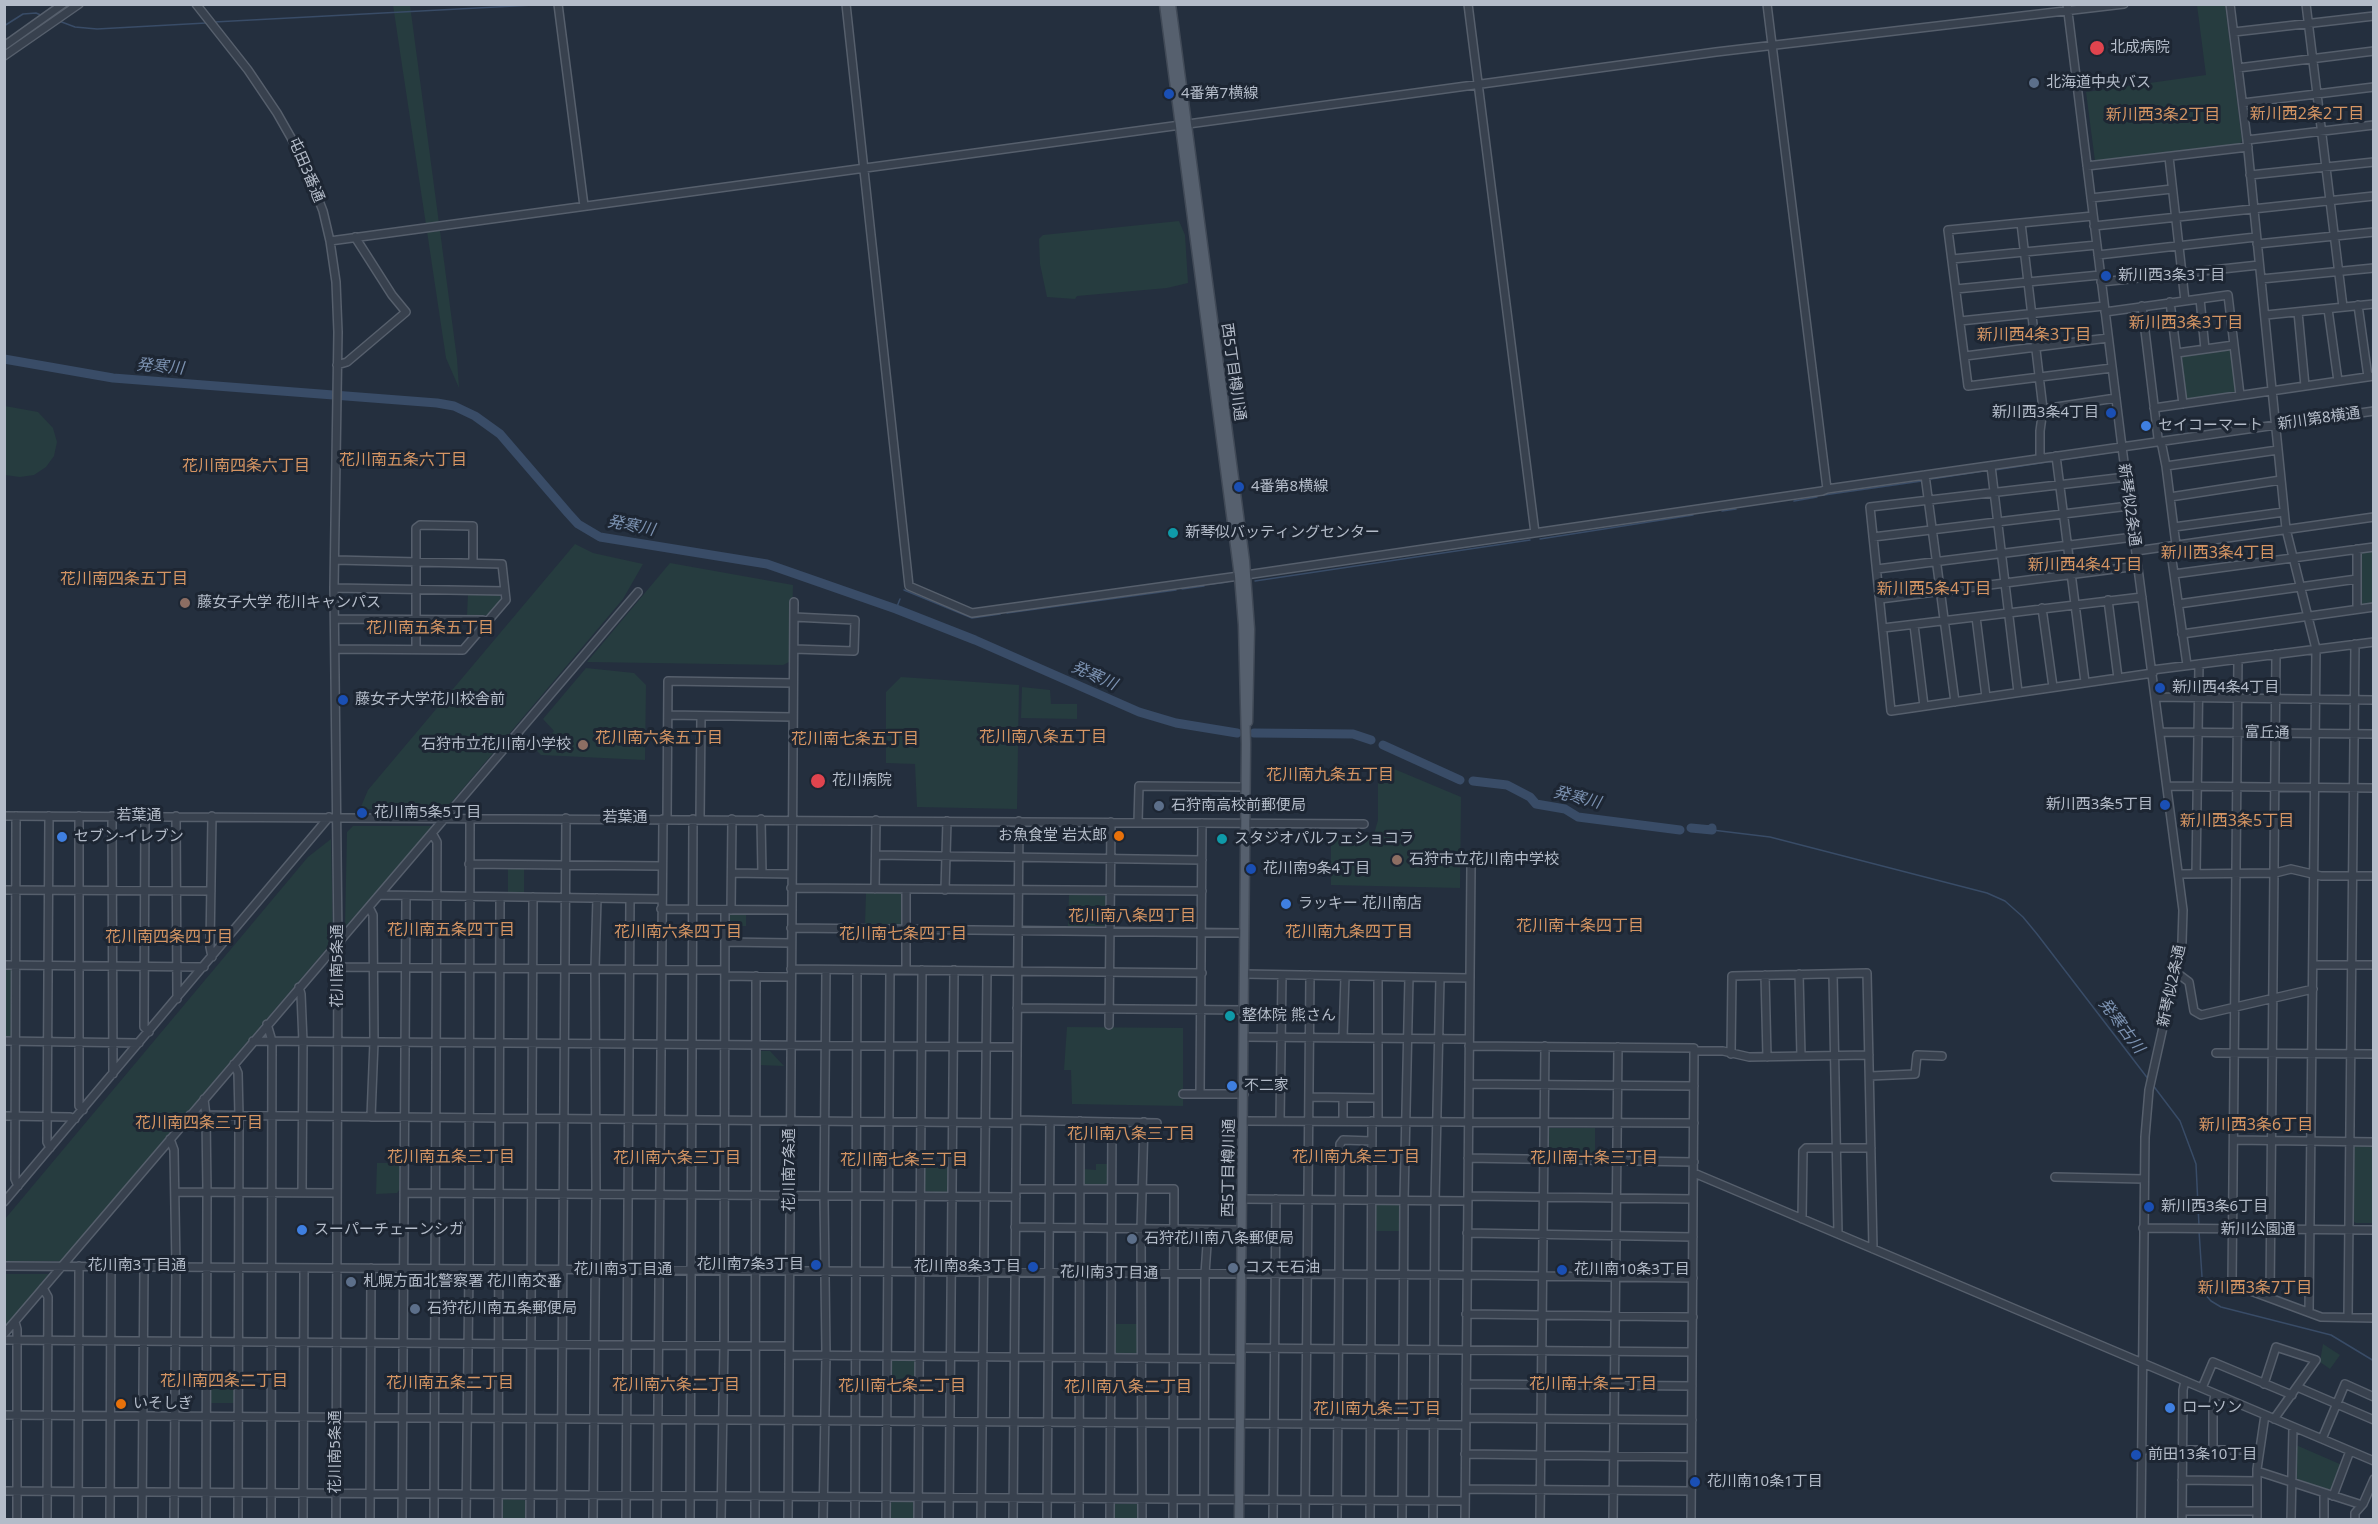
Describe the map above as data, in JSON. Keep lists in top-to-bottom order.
{
  "streets": {
    "main road": ["西5丁目樽川通"],
    "street": [
      "屯田3番通",
      "新川第8横通",
      "新琴似2条通",
      "富丘通",
      "若葉通",
      "花川南5条通",
      "花川南7条通",
      "新川公園通",
      "花川南3丁目通"
    ]
  },
  "crossings": [
    ["屯田3番通", "花川南5条通"],
    ["西5丁目樽川通", "新川第8横通"],
    ["西5丁目樽川通", "若葉通"],
    ["西5丁目樽川通", "花川南3丁目通"],
    ["新川第8横通", "新琴似2条通"],
    ["新琴似2条通", "富丘通"],
    ["若葉通", "花川南5条通"],
    ["若葉通", "花川南7条通"],
    ["花川南5条通", "花川南3丁目通"],
    ["花川南7条通", "花川南3丁目通"]
  ],
  "districts": [
    "新川西2条2丁目",
    "新川西3条2丁目",
    "新川西3条3丁目",
    "新川西4条3丁目",
    "花川南五条六丁目",
    "花川南四条六丁目",
    "新川西3条4丁目",
    "新川西4条4丁目",
    "花川南四条五丁目",
    "新川西5条4丁目",
    "花川南五条五丁目",
    "花川南八条五丁目",
    "花川南六条五丁目",
    "花川南七条五丁目",
    "花川南九条五丁目",
    "新川西3条5丁目",
    "花川南八条四丁目",
    "花川南十条四丁目",
    "花川南五条四丁目",
    "花川南六条四丁目",
    "花川南九条四丁目",
    "花川南七条四丁目",
    "花川南四条四丁目",
    "花川南四条三丁目",
    "新川西3条6丁目",
    "花川南八条三丁目",
    "花川南五条三丁目",
    "花川南九条三丁目",
    "花川南六条三丁目",
    "花川南十条三丁目",
    "花川南七条三丁目",
    "新川西3条7丁目",
    "花川南四条二丁目",
    "花川南五条二丁目",
    "花川南十条二丁目",
    "花川南六条二丁目",
    "花川南七条二丁目",
    "花川南八条二丁目",
    "花川南九条二丁目"
  ],
  "water": ["発寒川", "発寒古川"],
  "places": [
    "北成病院",
    "北海道中央バス",
    "4番第7横線",
    "新川西3条3丁目",
    "新川西3条4丁目",
    "セイコーマート",
    "4番第8横線",
    "新琴似バッティングセンター",
    "藤女子大学 花川キャンパス",
    "新川西4条4丁目",
    "藤女子大学花川校舎前",
    "石狩市立花川南小学校",
    "花川病院",
    "新川西3条5丁目",
    "石狩南高校前郵便局",
    "花川南5条5丁目",
    "お魚食堂 岩太郎",
    "セブン-イレブン",
    "スタジオパルフェショコラ",
    "石狩市立花川南中学校",
    "花川南9条4丁目",
    "ラッキー 花川南店",
    "整体院 熊さん",
    "不二家",
    "新川西3条6丁目",
    "スーパーチェーンシガ",
    "石狩花川南八条郵便局",
    "花川南7条3丁目",
    "花川南8条3丁目",
    "コスモ石油",
    "花川南10条3丁目",
    "札幌方面北警察署 花川南交番",
    "石狩花川南五条郵便局",
    "いそしぎ",
    "ローソン",
    "前田13条10丁目",
    "花川南10条1丁目"
  ]
}
